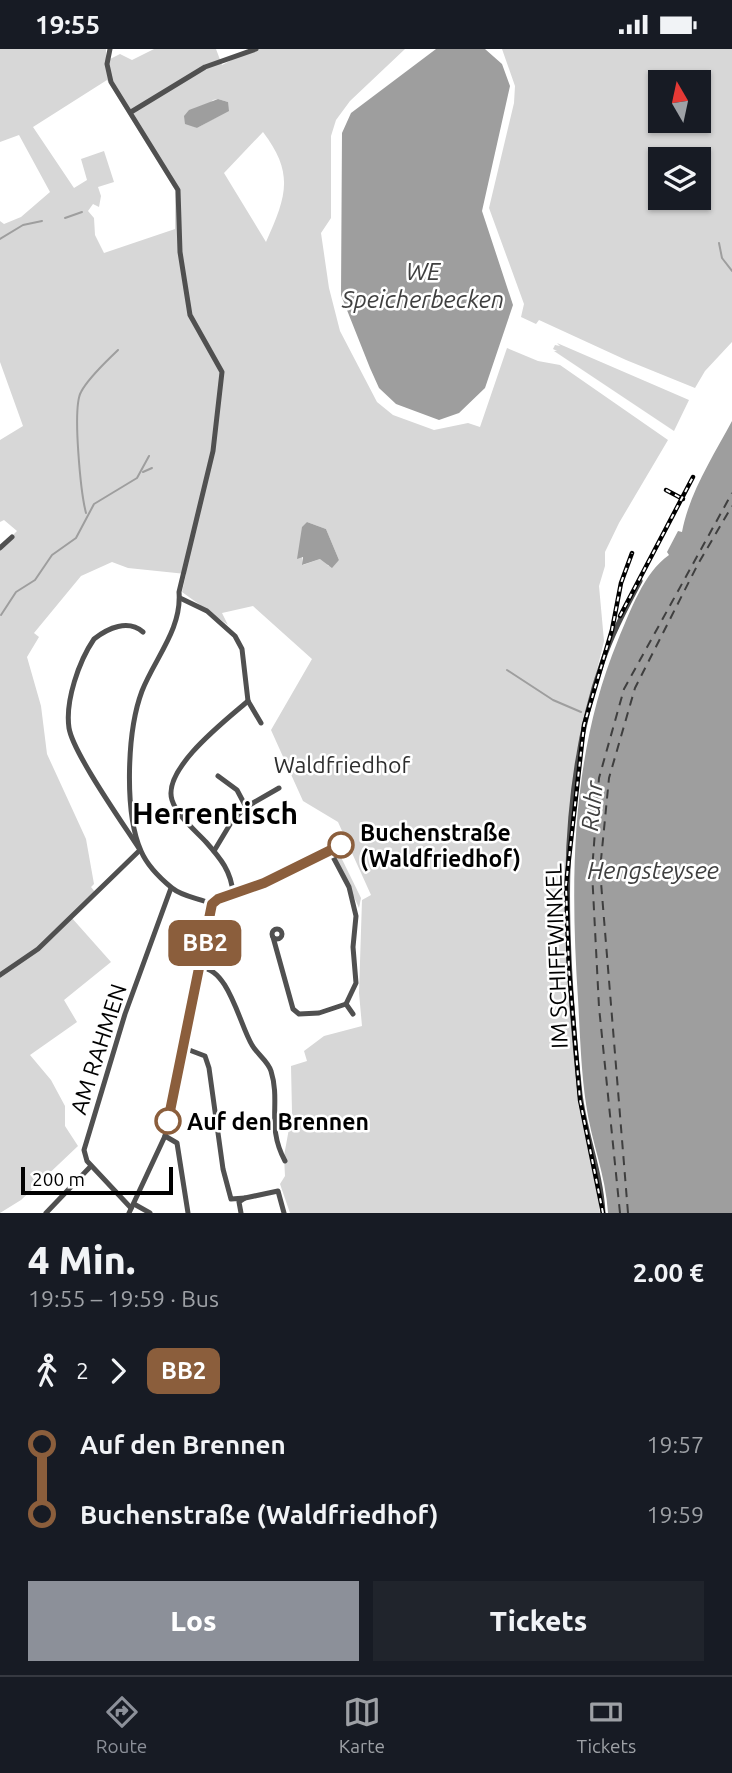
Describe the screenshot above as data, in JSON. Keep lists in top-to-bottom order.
{
  "streets": {
    "street": ["IM SCHIFFWINKEL", "AM RAHMEN"]
  },
  "districts": ["Herrentisch"],
  "water": ["WE Speicherbecken", "Ruhr", "Hengsteysee"],
  "parks": ["Waldfriedhof"],
  "places": ["Buchenstraße (Waldfriedhof)", "Auf den Brennen"],
  "lines": ["bus line BB2"],
  "scale_bar": "200 m",
  "north": "top",
  "page": {
    "status": "19:55",
    "on_map": "BB2",
    "scale": "200 m",
    "heading": ["4 Min.", "19:55 – 19:59 · Bus", "2.00 €"],
    "legs": ["2", "BB2"],
    "list": [
      {
        "name": "Auf den Brennen",
        "value": "19:57"
      },
      {
        "name": "Buchenstraße (Waldfriedhof)",
        "value": "19:59"
      }
    ],
    "buttons": ["Los", "Tickets"],
    "tabs": ["Route", "Karte", "Tickets"]
  }
}
